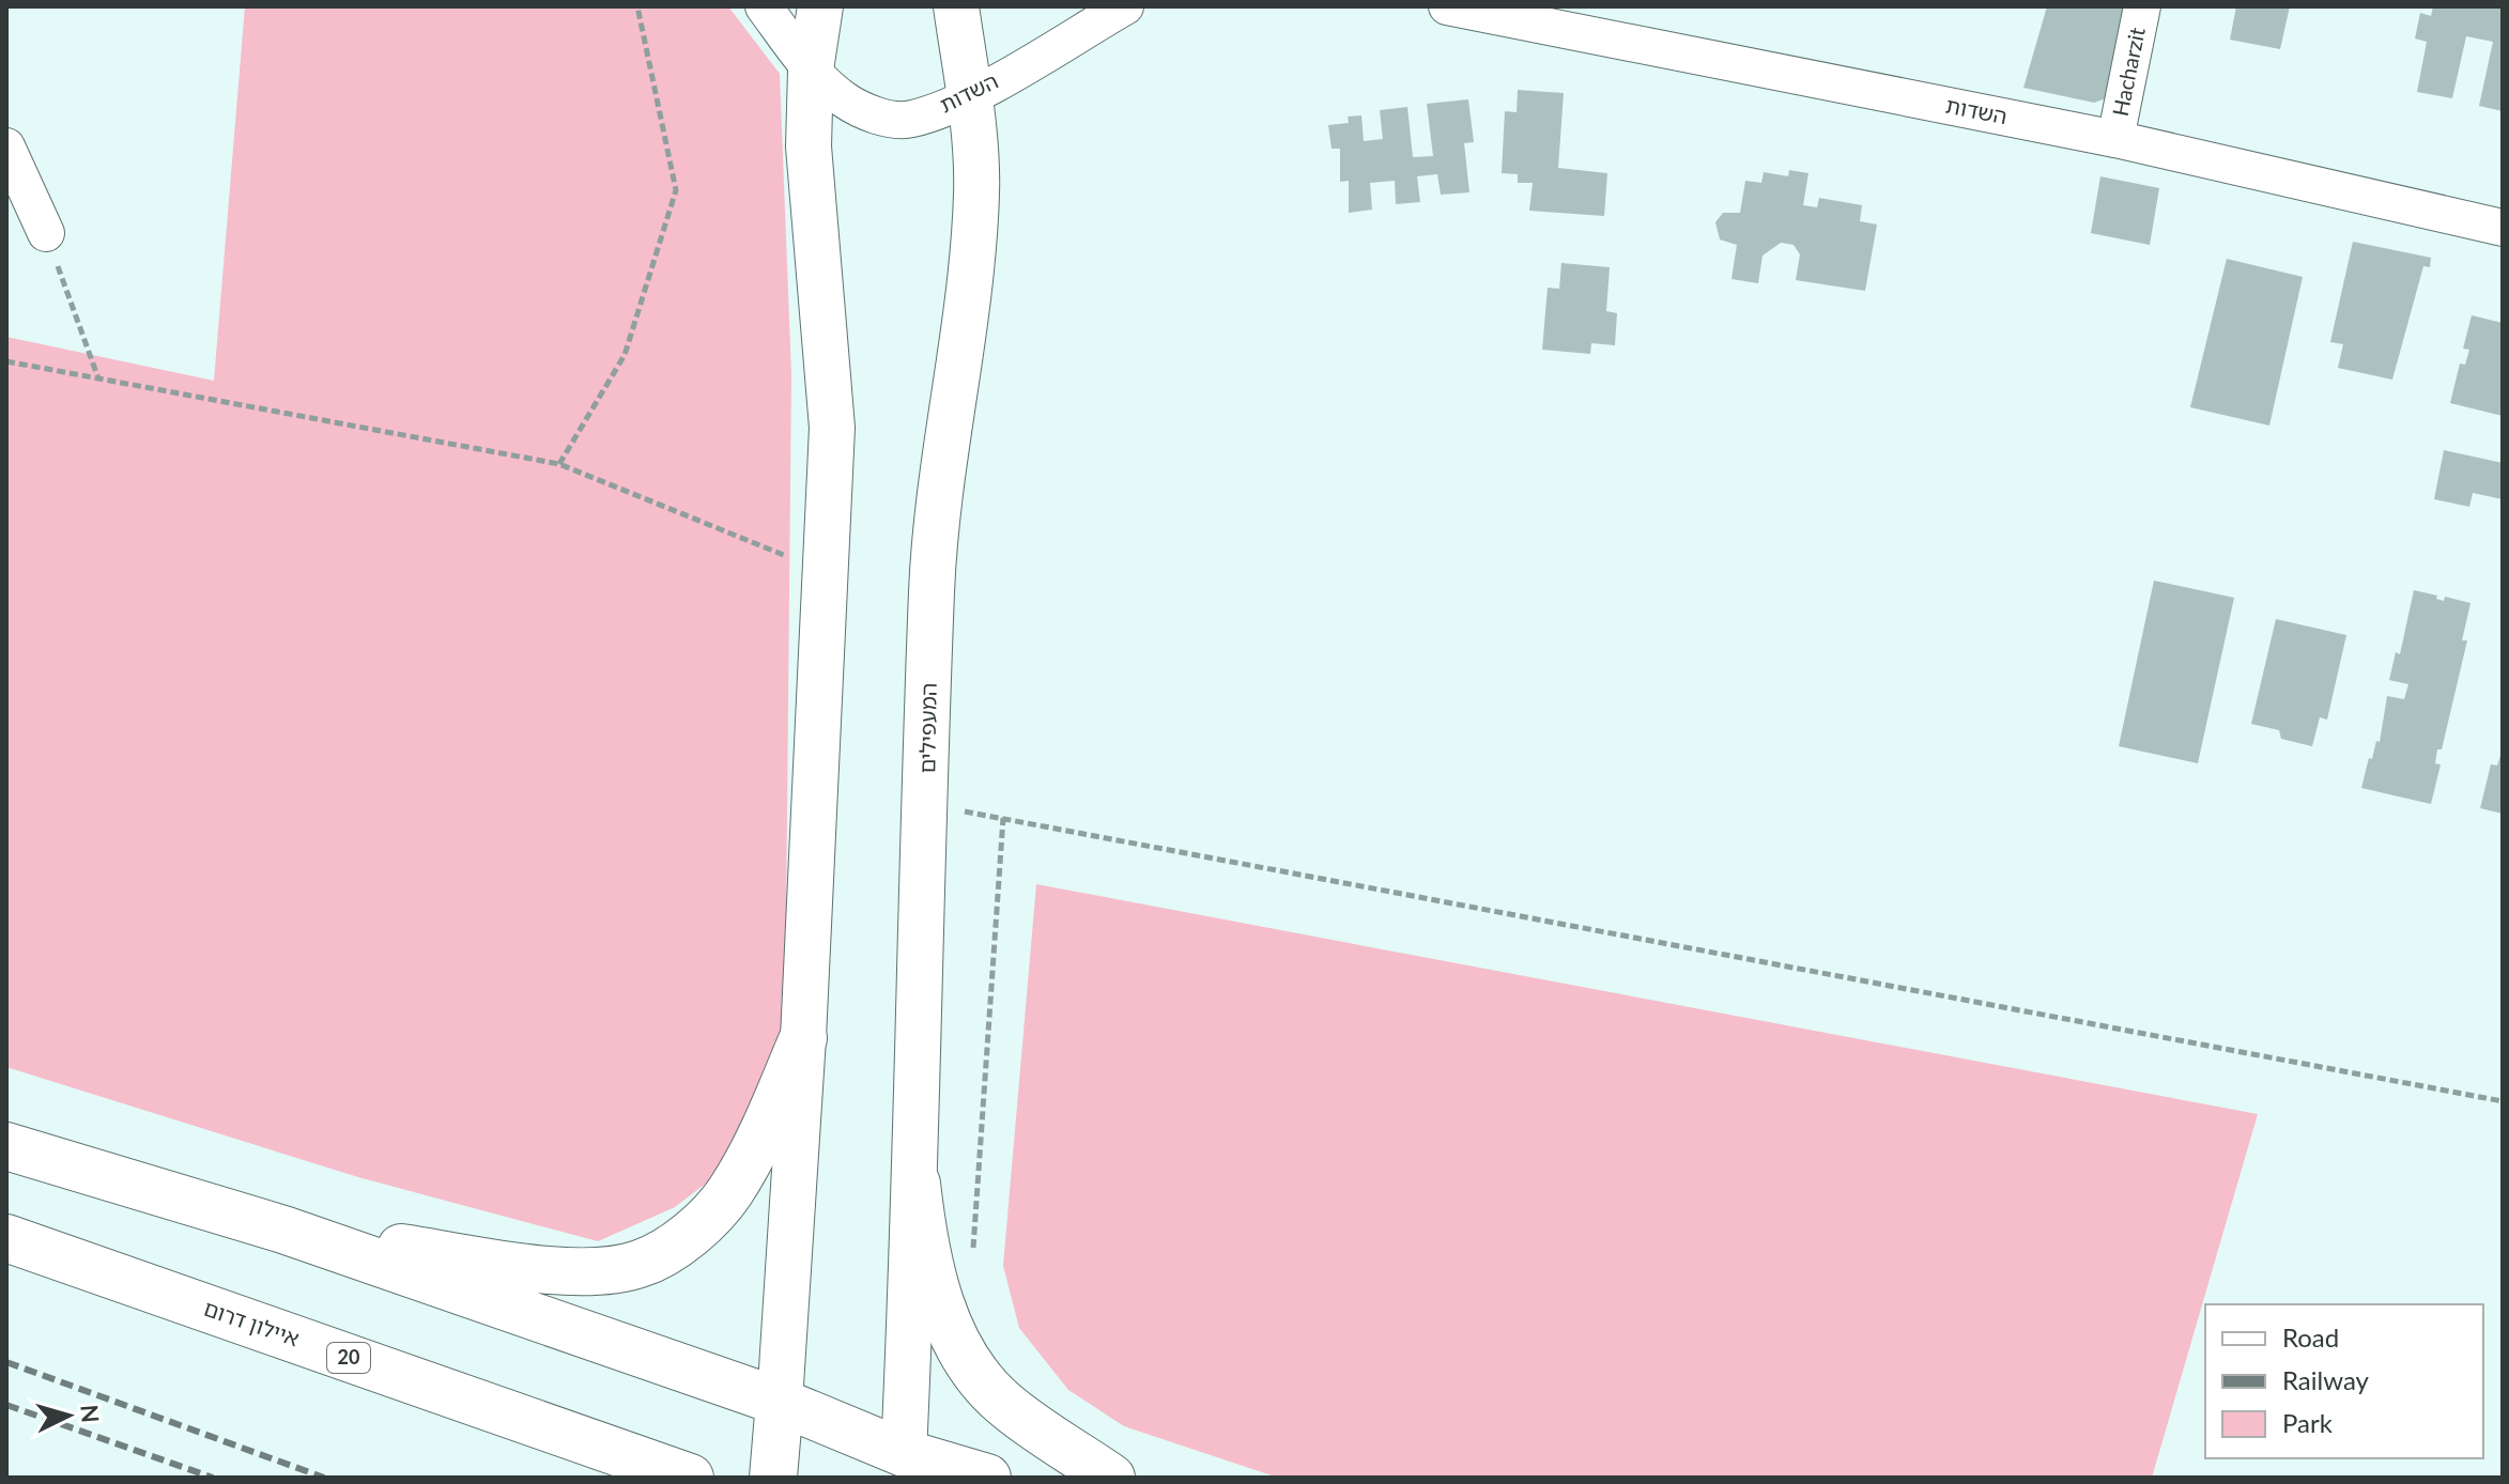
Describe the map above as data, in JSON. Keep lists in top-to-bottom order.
{
  "streets": {
    "main road": ["איילון דרום", "20"],
    "street": ["Hacharzit", "השדות", "המעפילים"]
  },
  "crossings": [
    ["Hacharzit", "השדות"],
    ["השדות", "המעפילים"]
  ],
  "legend": ["Road", "Railway", "Park"],
  "north": "right"
}
